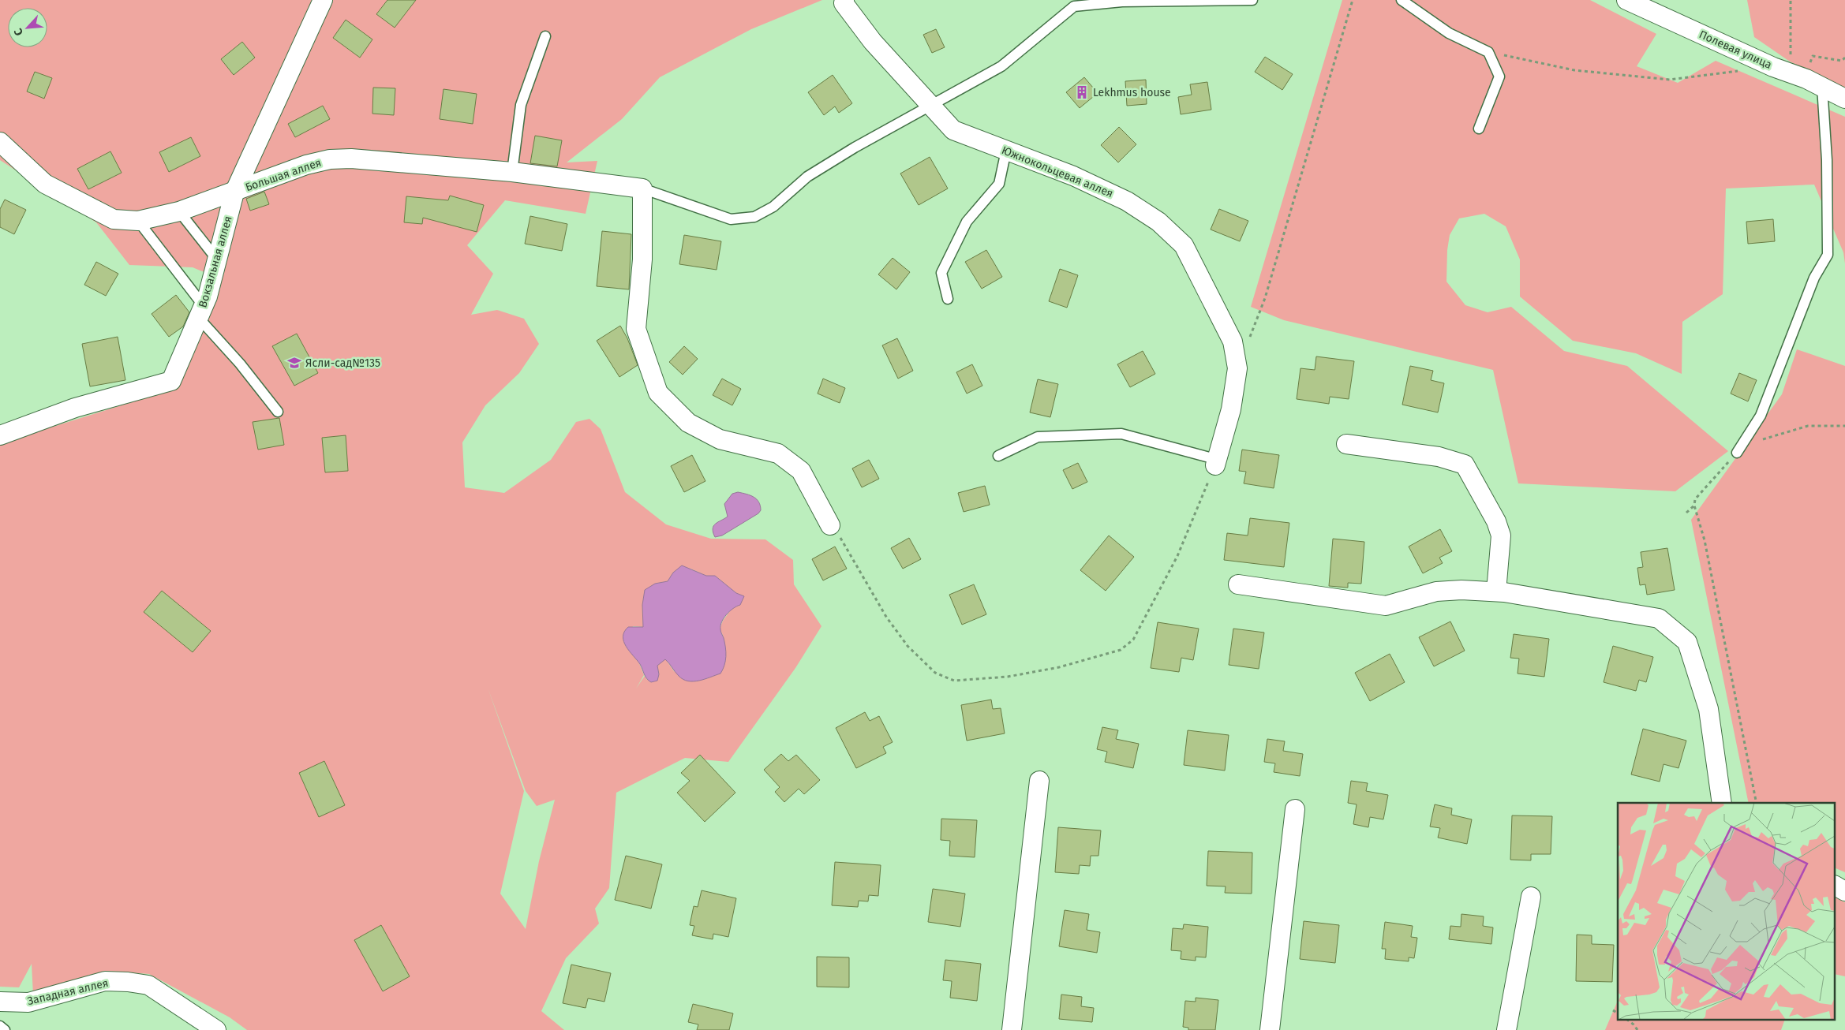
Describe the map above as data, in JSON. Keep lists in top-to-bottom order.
{
  "streets": {
    "street": [
      "Полевая улица",
      "Южнокольцевая аллея",
      "Большая аллея",
      "Вокзальная аллея",
      "Западная аллея"
    ]
  },
  "crossings": [
    ["Большая аллея", "Вокзальная аллея"]
  ],
  "places": {
    "building": ["Lekhmus house"],
    "school or university": ["Ясли-сад№135"]
  },
  "north": "bottom left"
}
